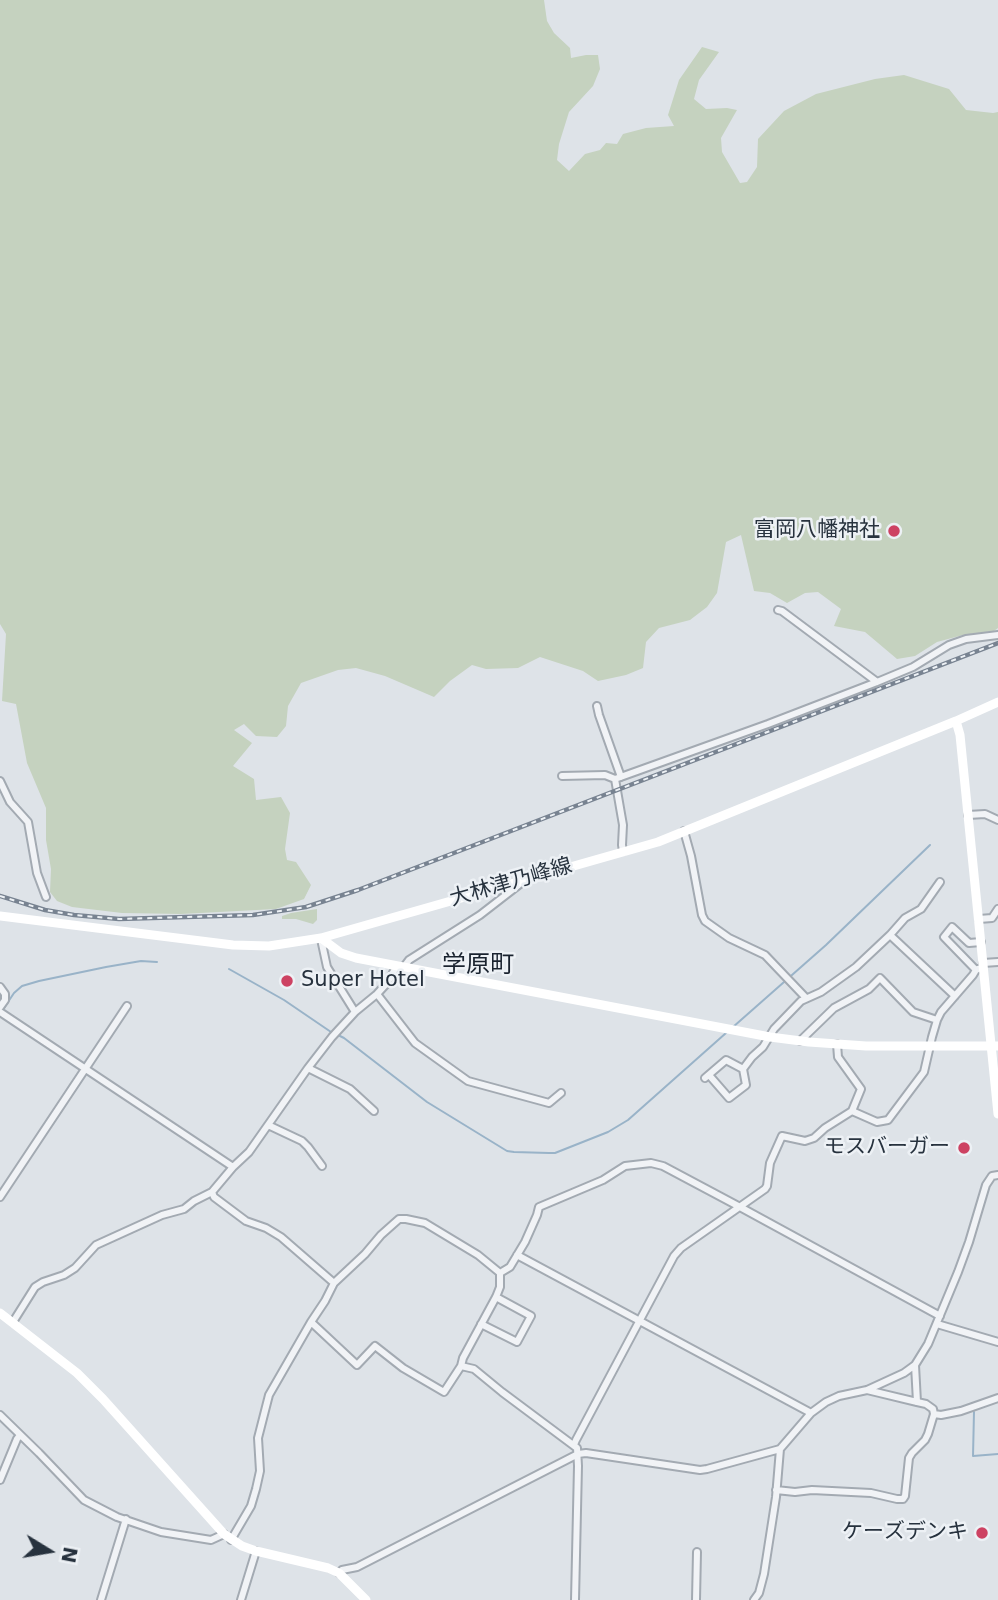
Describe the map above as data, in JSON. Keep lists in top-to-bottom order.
{
  "streets": {
    "street": ["大林津乃峰線"]
  },
  "districts": ["学原町"],
  "places": [
    "富岡八幡神社",
    "Super Hotel",
    "モスバーガー",
    "ケーズデンキ"
  ],
  "north": "right"
}
